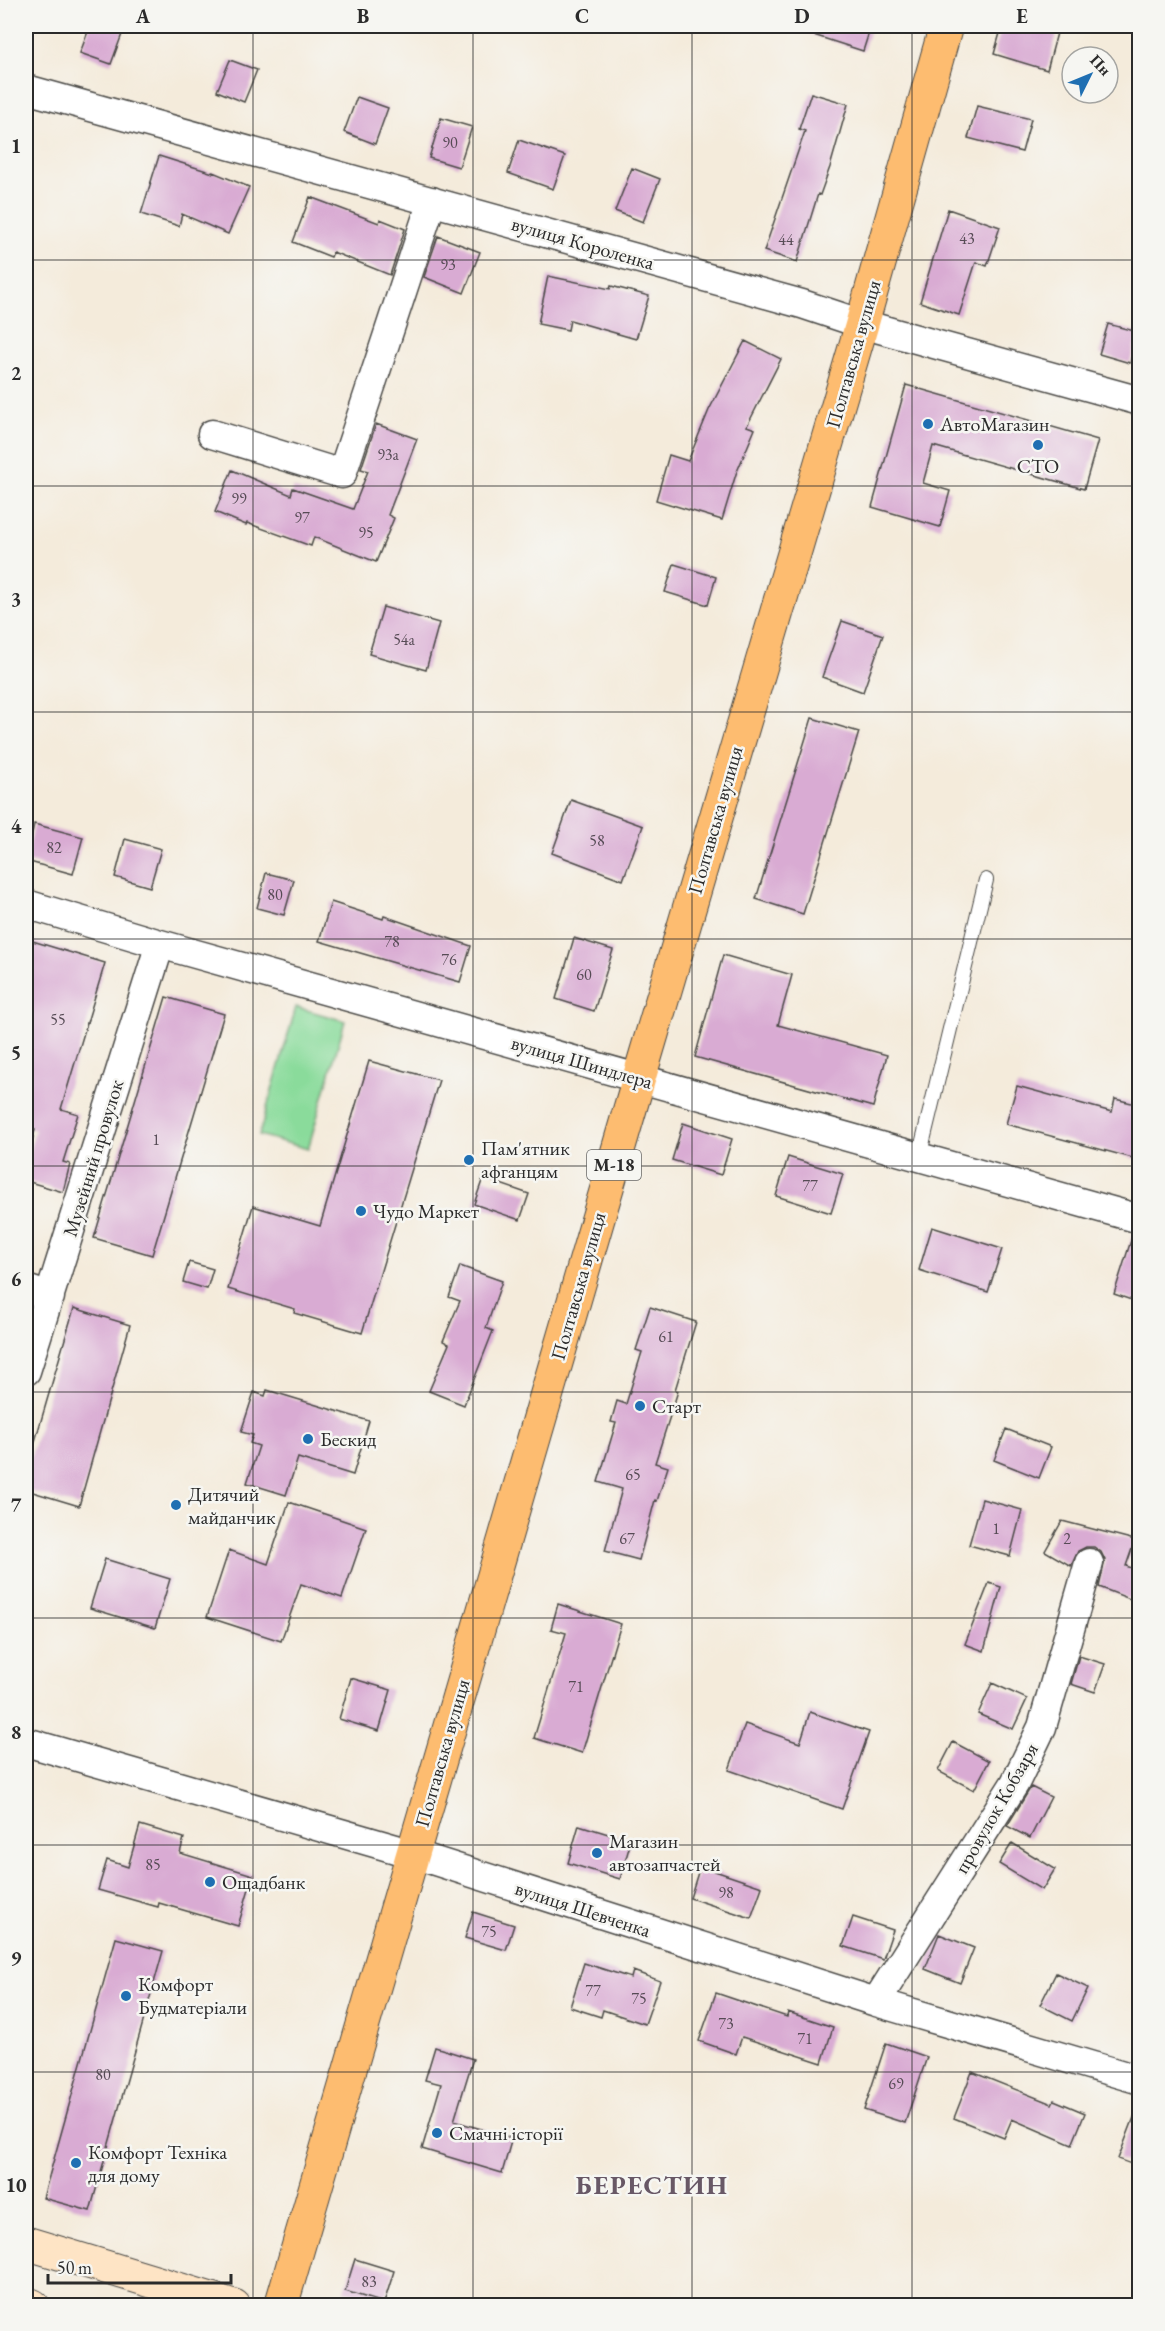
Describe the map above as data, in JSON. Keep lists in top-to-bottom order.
{
  "streets": {
    "highway": ["Полтавська вулиця", "М-18"],
    "street": [
      "вулиця Короленка",
      "вулиця Шиндлера",
      "Музейний провулок",
      "провулок Кобзаря",
      "вулиця Шевченка"
    ]
  },
  "crossings": [
    ["вулиця Короленка", "Полтавська вулиця"],
    ["Полтавська вулиця", "вулиця Шиндлера"],
    ["Полтавська вулиця", "вулиця Шевченка"],
    ["вулиця Шиндлера", "Музейний провулок"],
    ["провулок Кобзаря", "вулиця Шевченка"]
  ],
  "districts": ["БЕРЕСТИН"],
  "places": [
    "АвтоМагазин",
    "СТО",
    "Пам'ятник афганцям",
    "Чудо Маркет",
    "Старт",
    "Бескид",
    "Дитячий майданчик",
    "Магазин автозапчастей",
    "Ощадбанк",
    "Комфорт Будматеріали",
    "Смачні історії",
    "Комфорт Техніка для дому"
  ],
  "house_numbers": [
    "90",
    "43",
    "44",
    "93",
    "93а",
    "99",
    "97",
    "95",
    "54а",
    "58",
    "82",
    "80",
    "78",
    "76",
    "60",
    "55",
    "1",
    "77",
    "61",
    "65",
    "1",
    "67",
    "2",
    "71",
    "85",
    "98",
    "75",
    "77",
    "75",
    "73",
    "71",
    "80",
    "69",
    "83"
  ],
  "scale_bar": "50 m",
  "north": "top right",
  "grid": {
    "columns": [
      "A",
      "B",
      "C",
      "D",
      "E"
    ],
    "rows": [
      "1",
      "2",
      "3",
      "4",
      "5",
      "6",
      "7",
      "8",
      "9",
      "10"
    ]
  }
}
